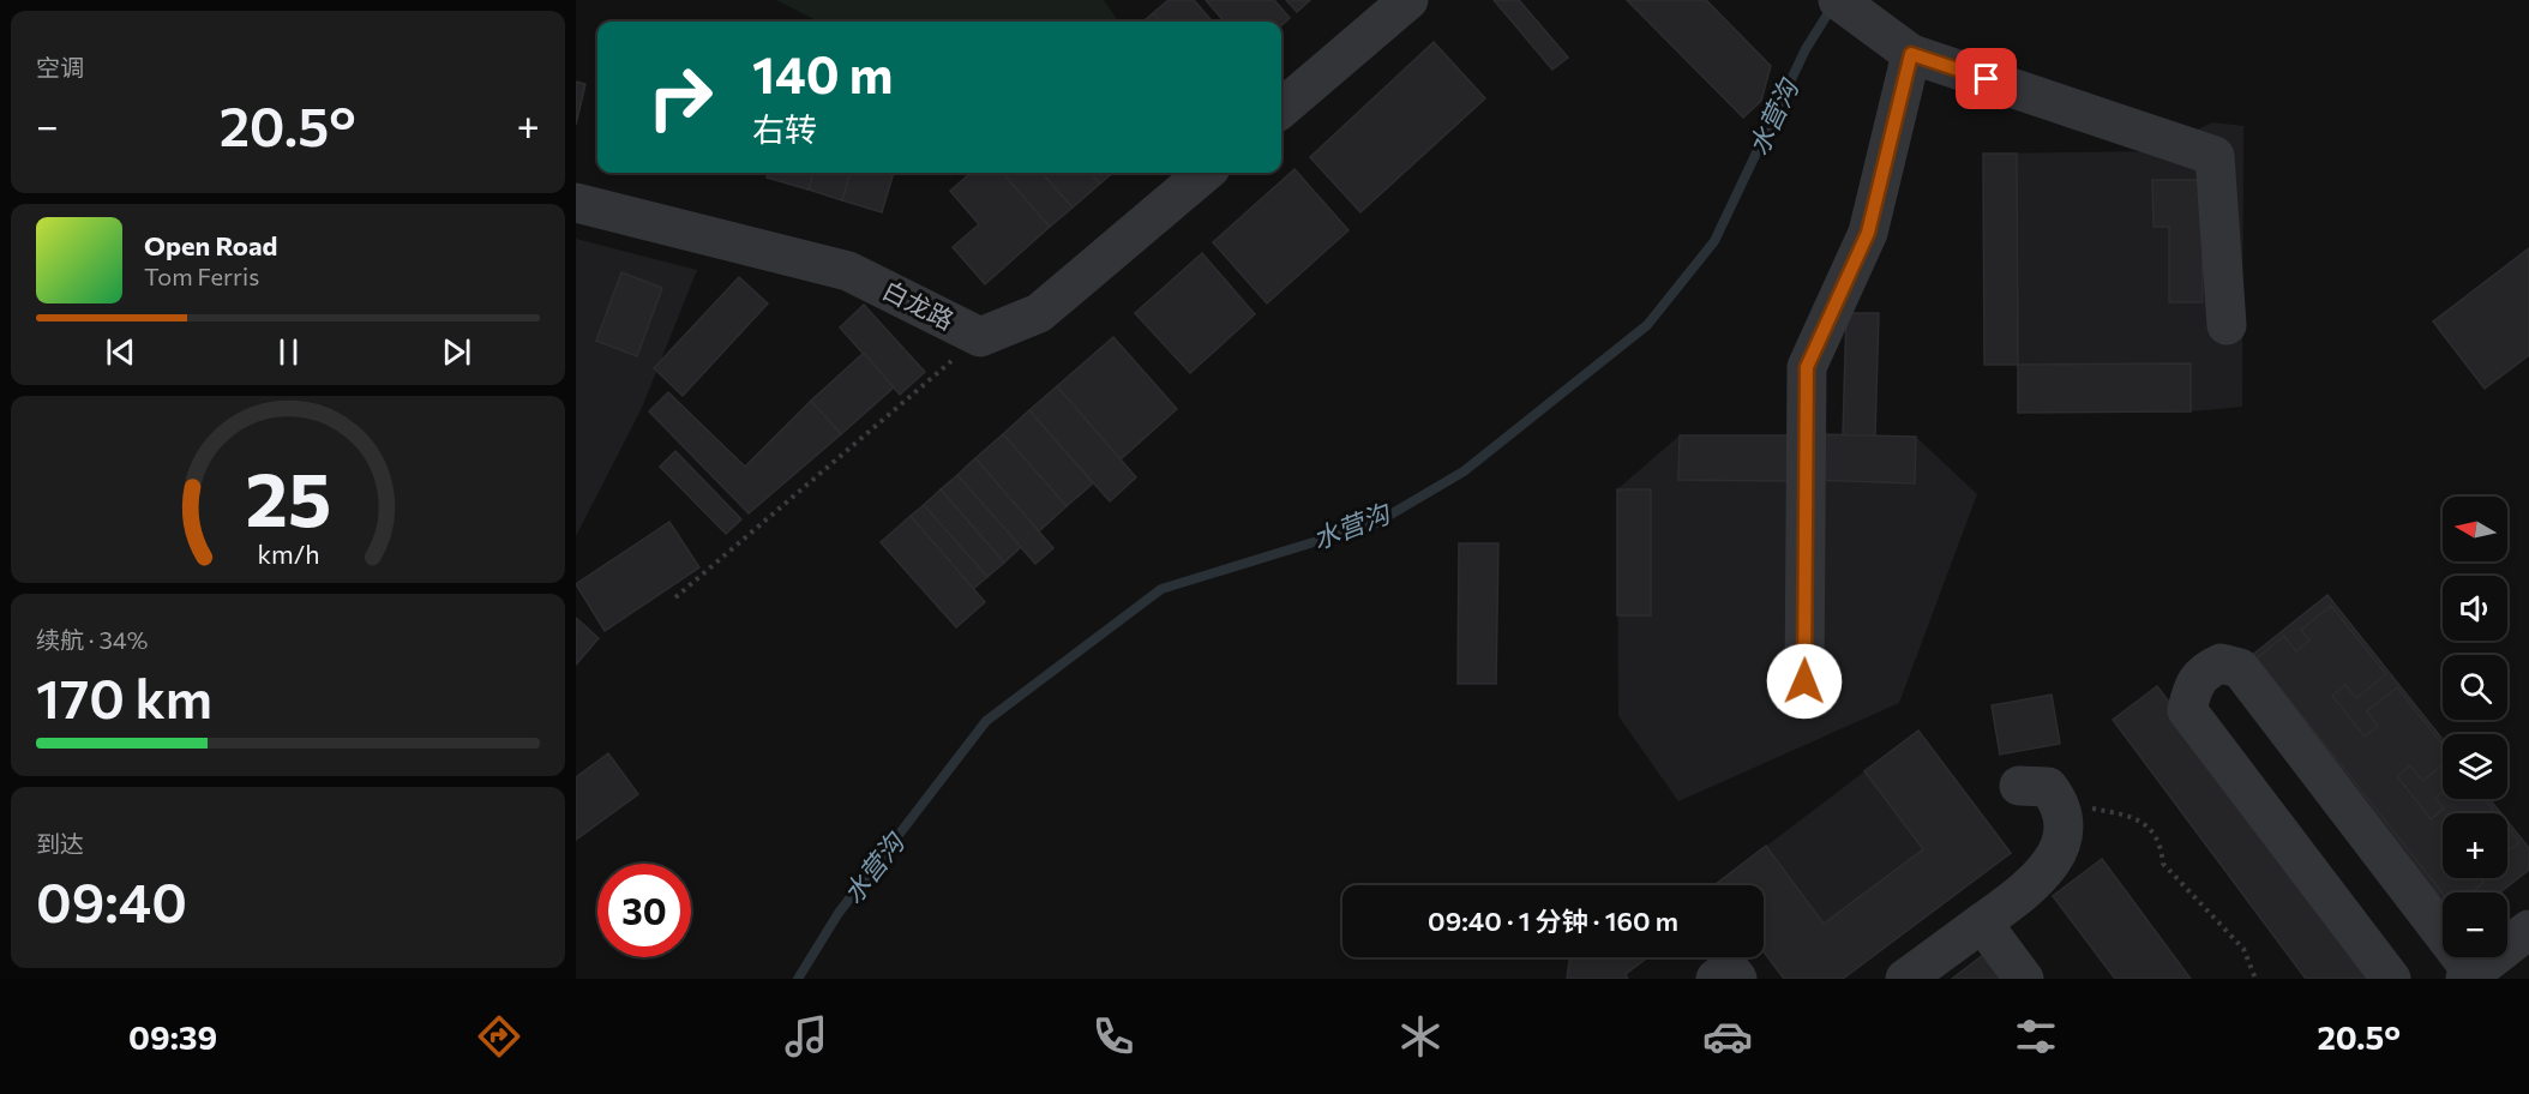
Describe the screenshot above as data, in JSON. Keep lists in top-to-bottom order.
{
  "streets": {
    "street": ["白龙路"]
  },
  "water": ["水营沟"],
  "north": "left",
  "page": {
    "tile": [
      "空调",
      ["续航 · 34%", "170 km"],
      ["到达", "09:40"]
    ],
    "turn": ["140 m", "右转"],
    "heat": ["−", "20.5°", "+"],
    "song": ["Open Road", "Tom Ferris"],
    "map_buttons": ["+", "−"],
    "limit": "30",
    "trip": "09:40 · 1 分钟 · 160 m",
    "tabs": ["09:39", "20.5°"],
    "gauge": ["25", "km/h"]
  }
}
